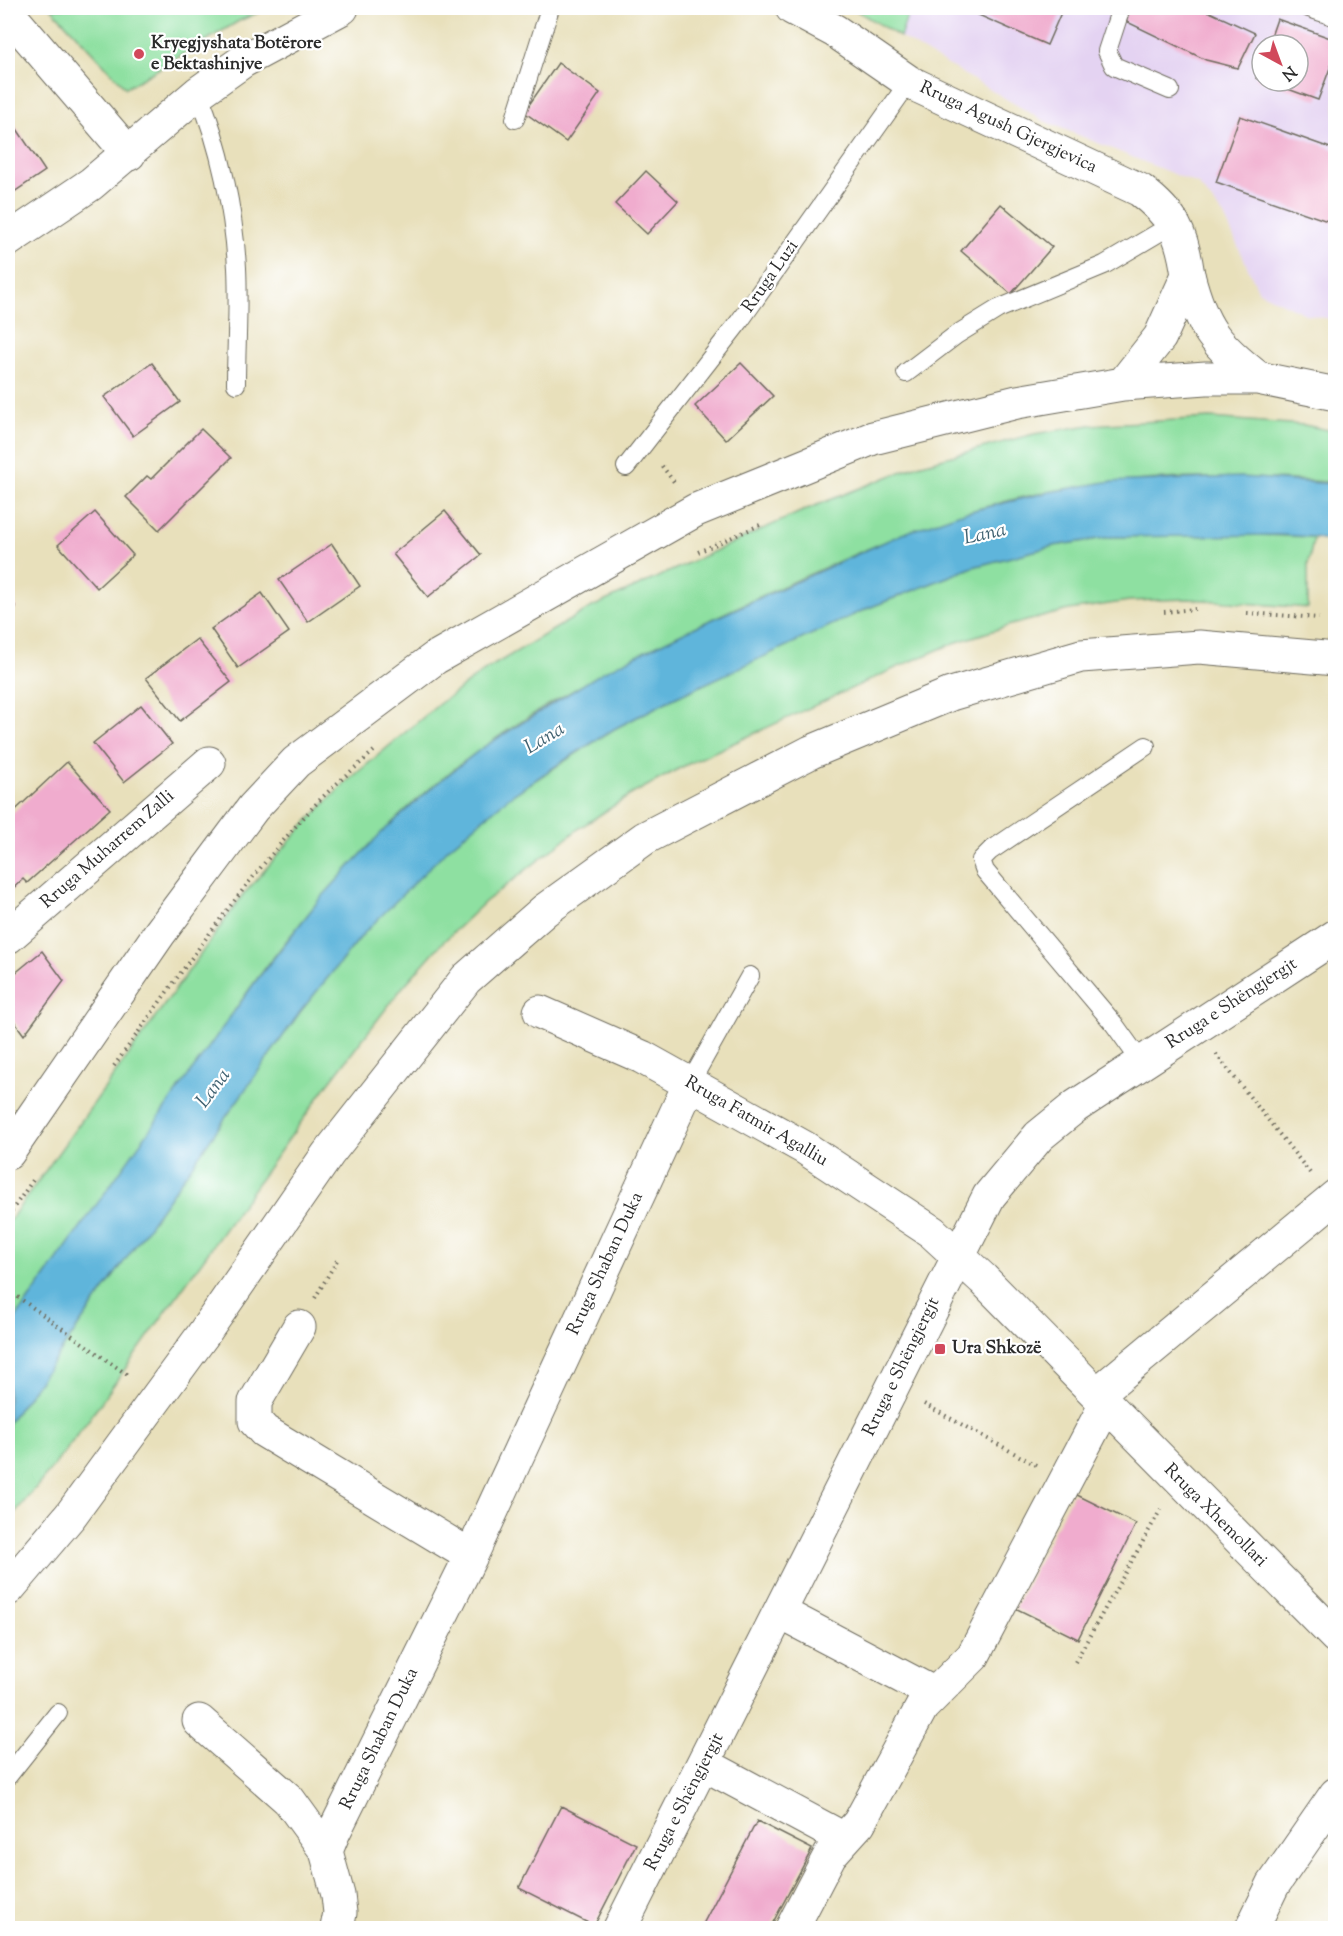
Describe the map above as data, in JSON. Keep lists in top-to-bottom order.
{
  "streets": {
    "main road": [
      "Rruga Agush Gjergjevica",
      "Rruga Muharrem Zalli",
      "Rruga e Shëngjergjt",
      "Rruga Fatmir Agalliu",
      "Rruga Shaban Duka",
      "Rruga Xhemollari"
    ],
    "lane": ["Rruga Luzi"]
  },
  "crossings": [
    ["Rruga Agush Gjergjevica", "Rruga Luzi"],
    ["Rruga e Shëngjergjt", "Rruga Fatmir Agalliu"],
    ["Rruga e Shëngjergjt", "Rruga Xhemollari"],
    ["Rruga Fatmir Agalliu", "Rruga Shaban Duka"],
    ["Rruga Fatmir Agalliu", "Rruga Xhemollari"]
  ],
  "water": ["Lana"],
  "places": {
    "other": ["Kryegjyshata Botërore e Bektashinjve"],
    "transit": ["Ura Shkozë"]
  },
  "north": "bottom right"
}
